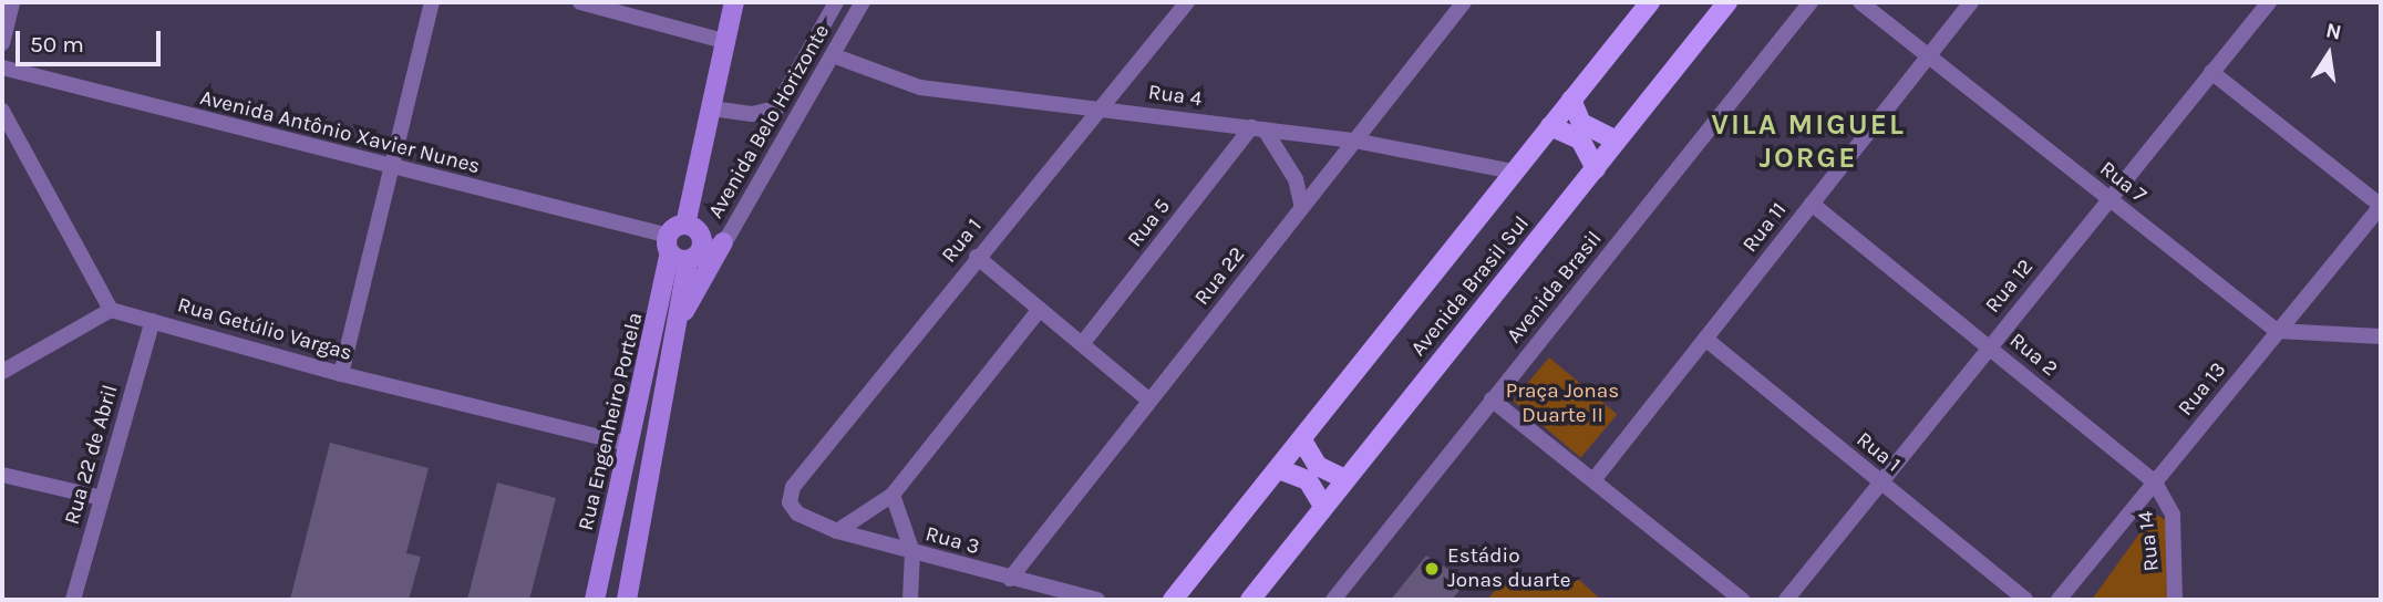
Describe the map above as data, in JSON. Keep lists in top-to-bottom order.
{
  "streets": {
    "main road": ["Avenida Brasil Sul"],
    "street": [
      "Rua 4",
      "Avenida Belo Horizonte",
      "Avenida Antônio Xavier Nunes",
      "Rua 7",
      "Rua 5",
      "Rua 11",
      "Rua 1",
      "Rua 22",
      "Rua 12",
      "Avenida Brasil",
      "Rua Getúlio Vargas",
      "Rua 2",
      "Rua 13",
      "Rua Engenheiro Portela",
      "Rua 22 de Abril",
      "Rua 3",
      "Rua 14"
    ]
  },
  "crossings": [
    ["Rua 4", "Avenida Belo Horizonte"],
    ["Rua 4", "Rua 5"],
    ["Rua 4", "Rua 1"],
    ["Rua 4", "Rua 22"],
    ["Rua 4", "Avenida Brasil Sul"],
    ["Avenida Belo Horizonte", "Avenida Antônio Xavier Nunes"],
    ["Avenida Belo Horizonte", "Rua Engenheiro Portela"],
    ["Avenida Antônio Xavier Nunes", "Rua Engenheiro Portela"],
    ["Rua 7", "Rua 11"],
    ["Rua 7", "Rua 12"],
    ["Rua 7", "Rua 13"],
    ["Rua 11", "Rua 1"],
    ["Rua 11", "Rua 2"],
    ["Rua 1", "Rua 12"],
    ["Rua 1", "Rua 3"],
    ["Rua 22", "Rua 3"],
    ["Rua 12", "Rua 2"],
    ["Rua Getúlio Vargas", "Rua Engenheiro Portela"],
    ["Rua Getúlio Vargas", "Rua 22 de Abril"],
    ["Rua 2", "Rua 13"],
    ["Rua 2", "Rua 14"],
    ["Rua 13", "Rua 14"]
  ],
  "districts": ["VILA MIGUEL JORGE"],
  "parks": ["Praça Jonas Duarte II"],
  "places": ["Estádio Jonas duarte"],
  "scale_bar": "50 m",
  "north": "top"
}
